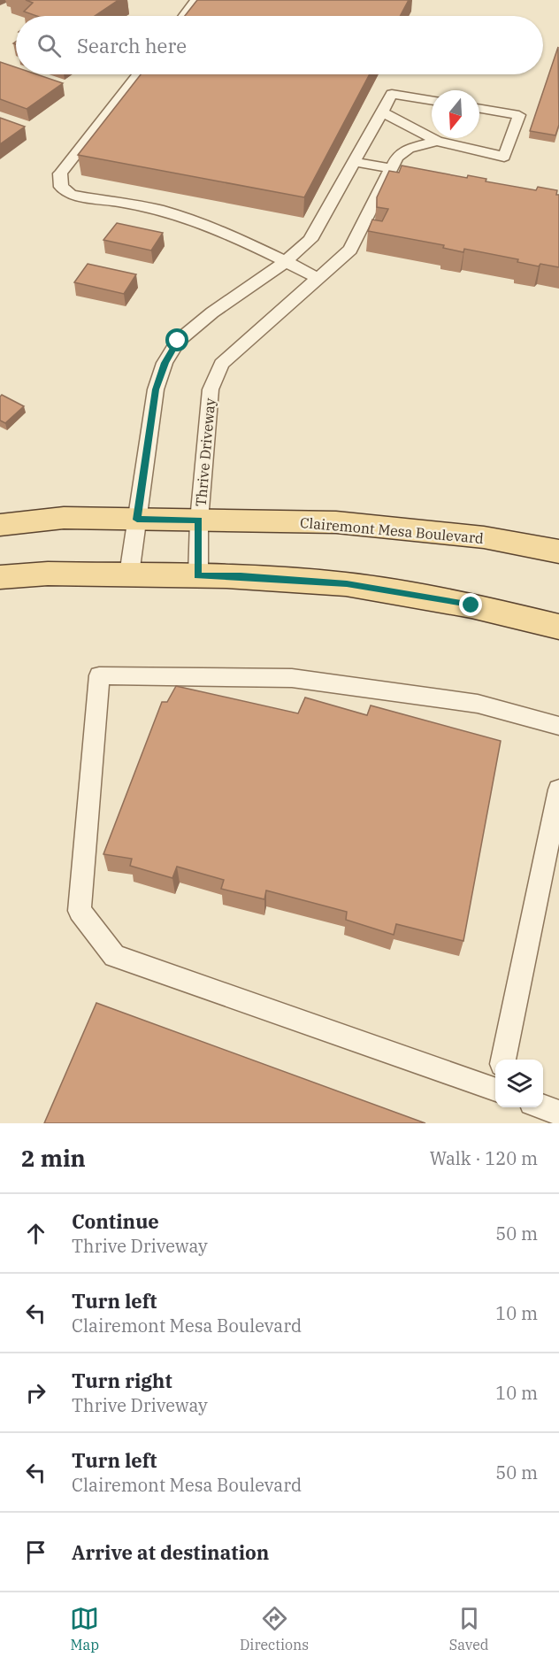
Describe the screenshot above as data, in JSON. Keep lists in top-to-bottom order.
{
  "streets": {
    "main road": ["Clairemont Mesa Boulevard"],
    "lane": ["Thrive Driveway"]
  },
  "crossings": [
    ["Thrive Driveway", "Clairemont Mesa Boulevard"]
  ],
  "north": "bottom",
  "page": {
    "search": "Search here",
    "heading": ["2 min", "Walk · 120 m"],
    "list": [
      ["Continue", "Thrive Driveway", "50 m"],
      ["Turn left", "Clairemont Mesa Boulevard", "10 m"],
      ["Turn right", "Thrive Driveway", "10 m"],
      ["Turn left", "Clairemont Mesa Boulevard", "50 m"],
      "Arrive at destination"
    ],
    "nav": ["Map", "Directions", "Saved"]
  }
}
